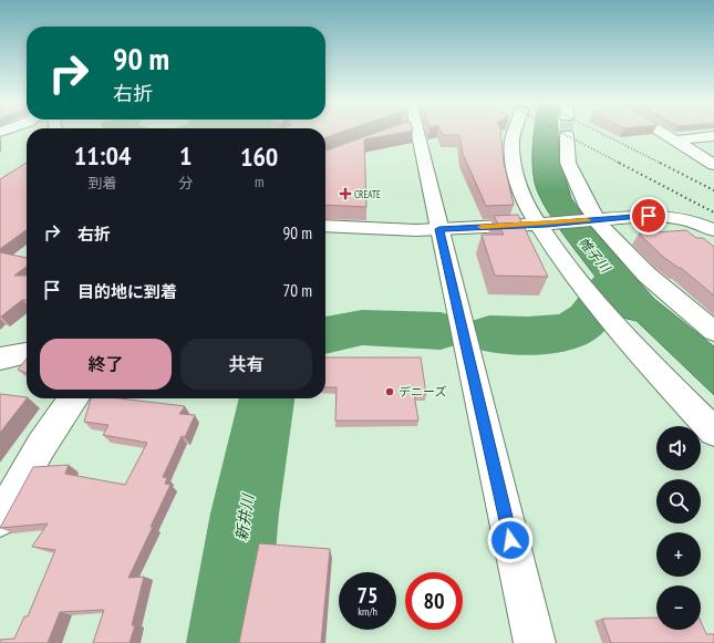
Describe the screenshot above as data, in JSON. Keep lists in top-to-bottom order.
{
  "water": ["帷子川", "新井川"],
  "places": {
    "health": ["CREATE"],
    "other": ["デニーズ"]
  },
  "page": {
    "turn": ["90 m", "右折"],
    "eta": [
      "11:04",
      "到着",
      "1",
      "分",
      "160",
      "m"
    ],
    "list": [
      {
        "name": "右折",
        "value": "90 m"
      },
      {
        "name": "目的地に到着",
        "value": "70 m"
      }
    ],
    "buttons": ["終了", "共有"],
    "map_buttons": ["+", "−"],
    "speed": "75 km/h",
    "limit": "80"
  }
}
